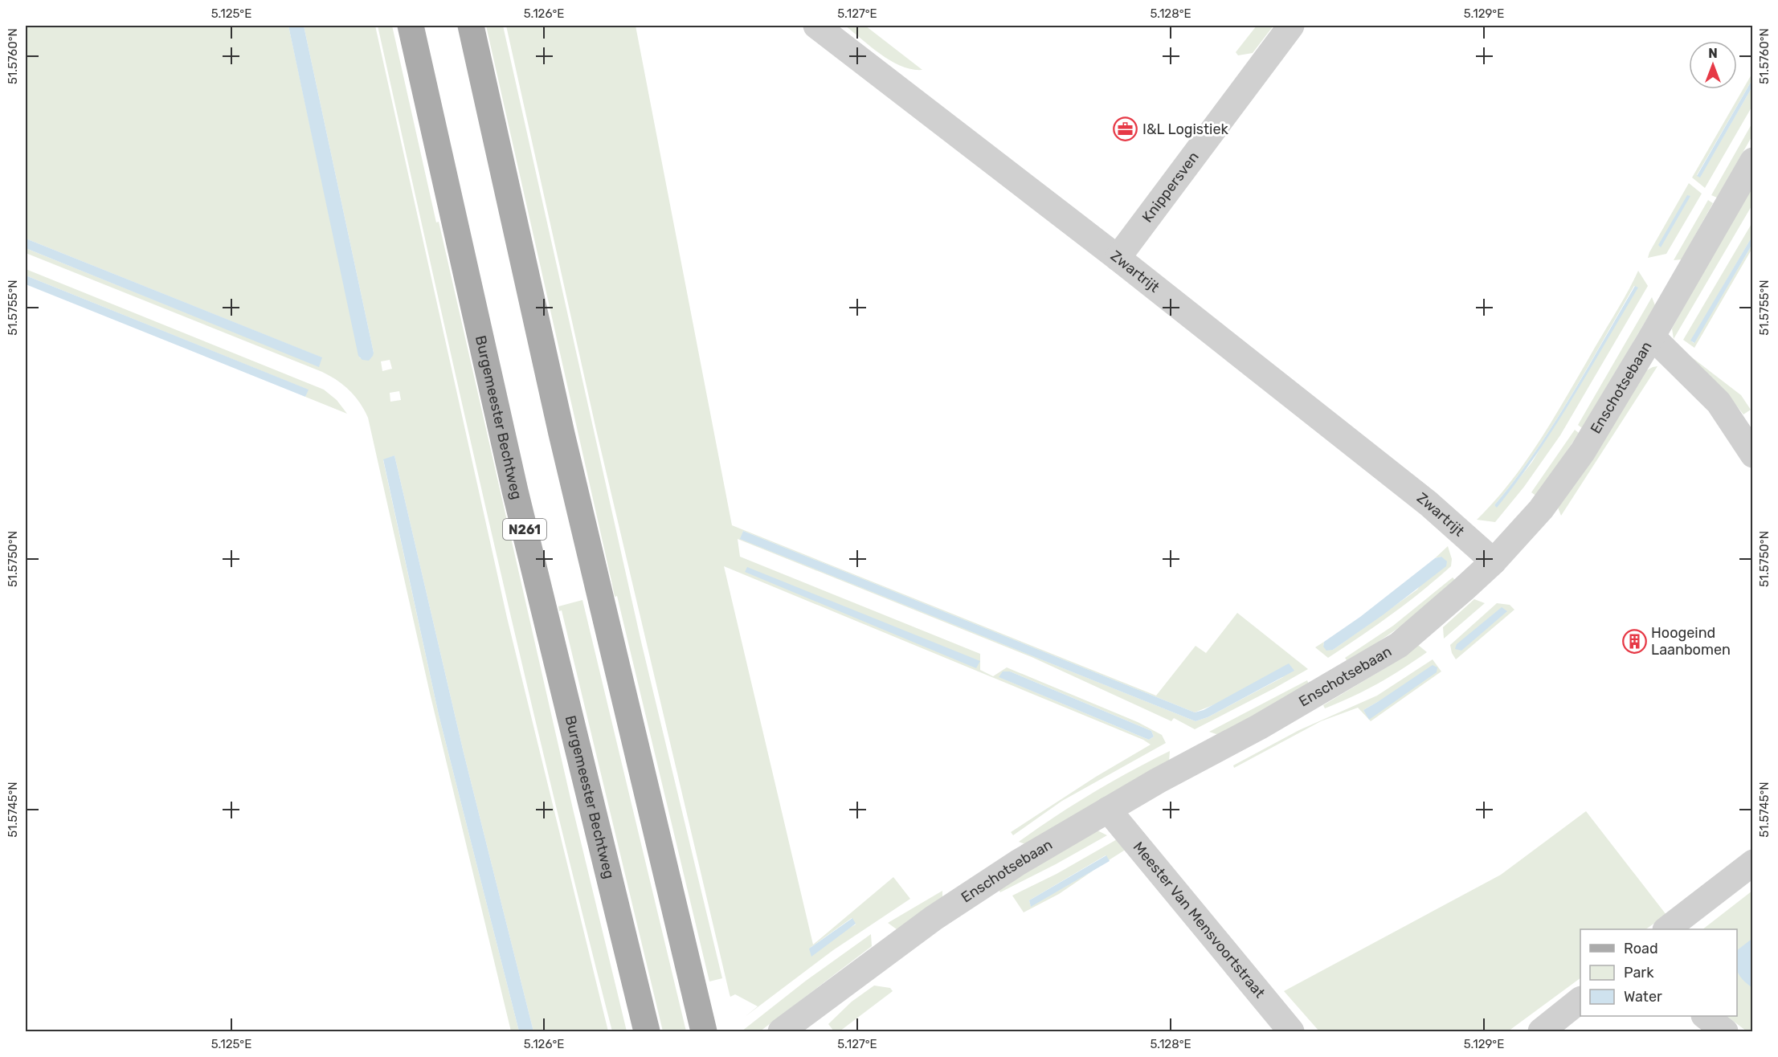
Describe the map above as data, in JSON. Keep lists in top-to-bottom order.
{
  "streets": {
    "main road": ["Burgemeester Bechtweg", "N261"],
    "street": [
      "Knippersven",
      "Zwartrijt",
      "Enschotsebaan",
      "Meester Van Mensvoortstraat"
    ]
  },
  "crossings": [
    ["Knippersven", "Zwartrijt"],
    ["Zwartrijt", "Enschotsebaan"],
    ["Enschotsebaan", "Meester Van Mensvoortstraat"]
  ],
  "places": {
    "office": ["I&L Logistiek"],
    "building": ["Hoogeind Laanbomen"]
  },
  "legend": ["Road", "Park", "Water"],
  "north": "top",
  "coordinates": [
    "5.125°E",
    "5.126°E",
    "5.127°E",
    "5.128°E",
    "5.129°E",
    "51.5760°N",
    "51.5755°N",
    "51.5750°N",
    "51.5745°N"
  ]
}
